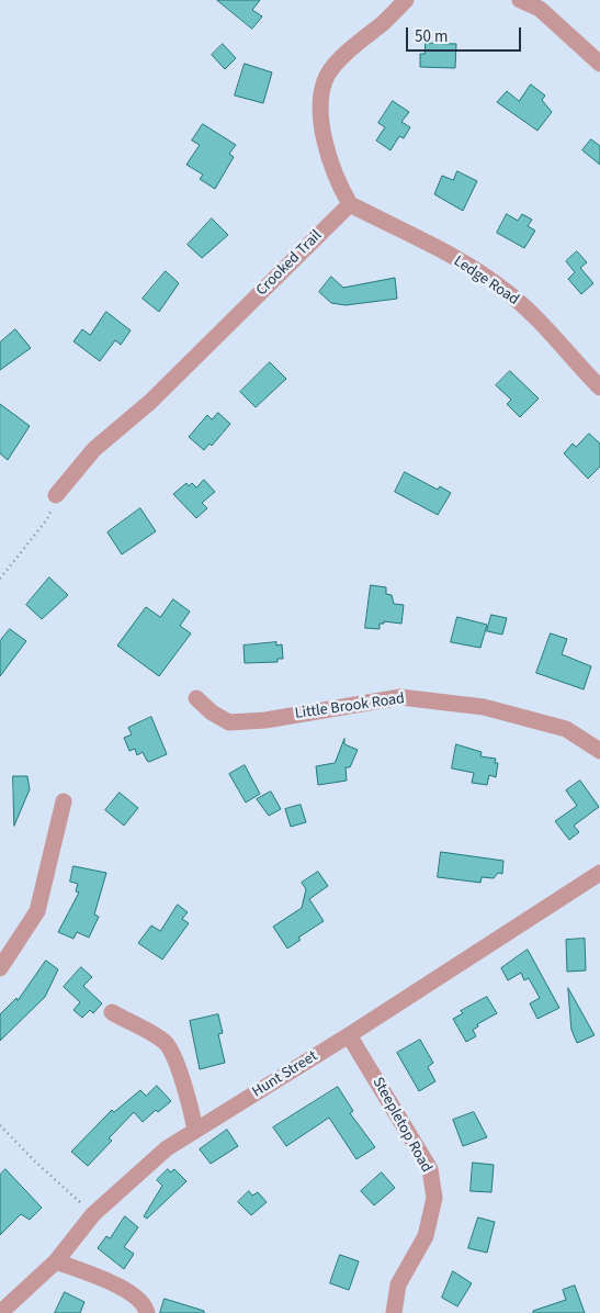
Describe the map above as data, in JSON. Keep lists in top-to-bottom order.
{
  "streets": {
    "street": [
      "Crooked Trail",
      "Ledge Road",
      "Little Brook Road",
      "Hunt Street",
      "Steepletop Road"
    ]
  },
  "crossings": [
    ["Crooked Trail", "Ledge Road"],
    ["Hunt Street", "Steepletop Road"]
  ],
  "scale_bar": "50 m"
}
